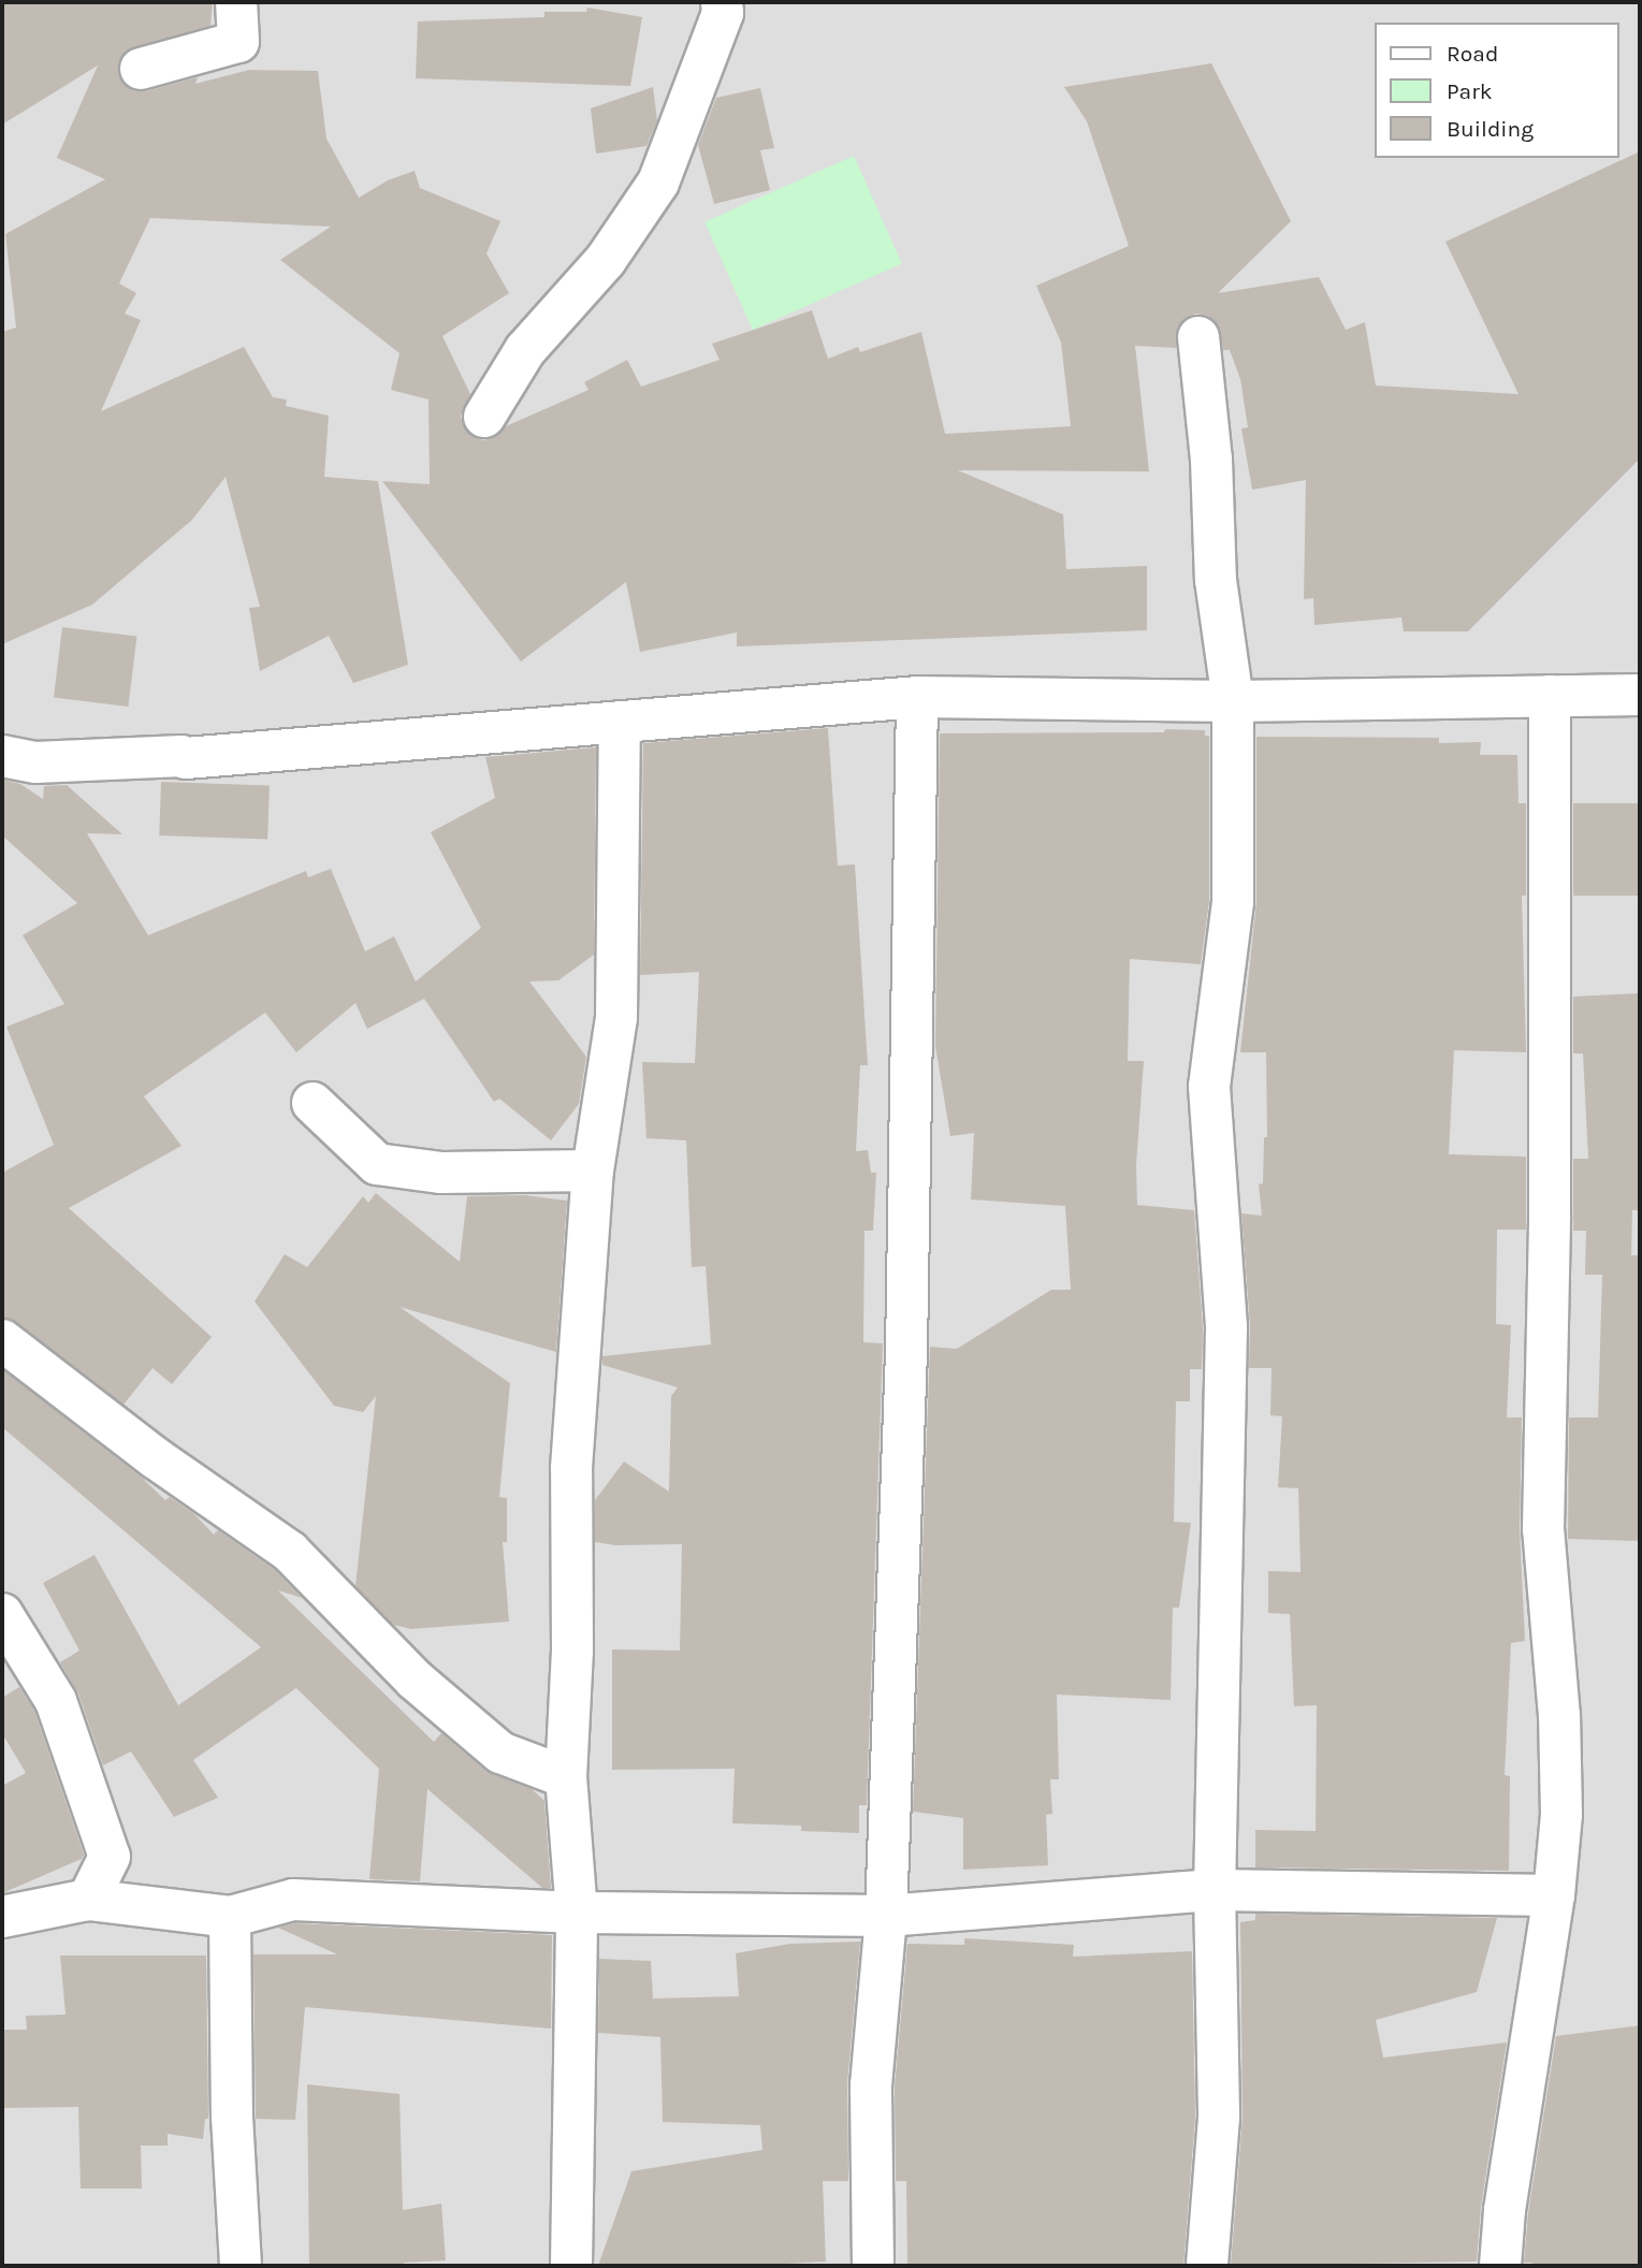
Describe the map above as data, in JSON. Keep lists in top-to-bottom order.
{
  "legend": ["Road", "Park", "Building"]
}
